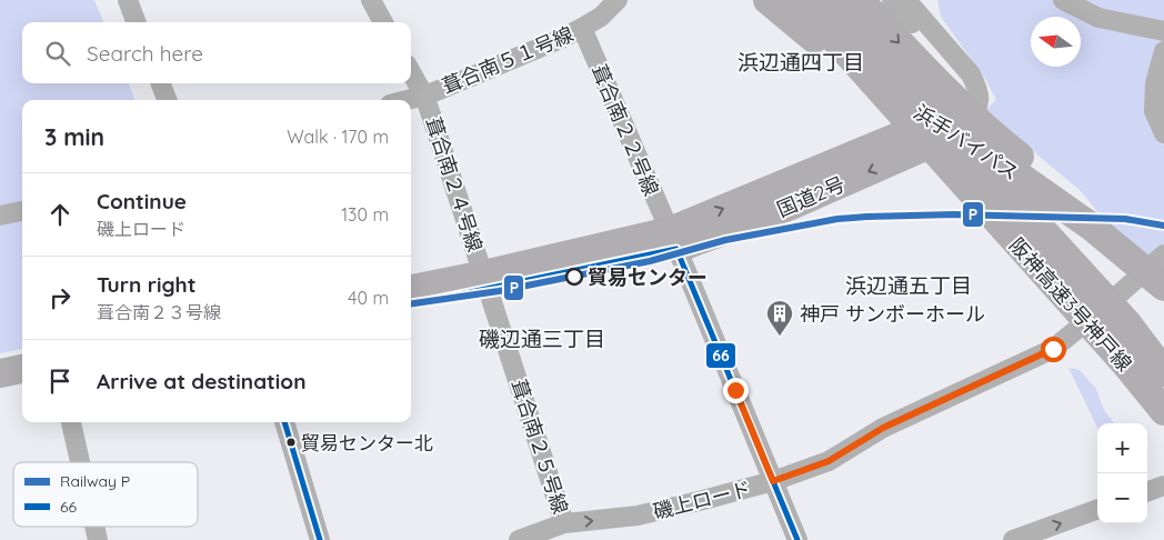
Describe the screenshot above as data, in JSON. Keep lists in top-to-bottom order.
{
  "streets": {
    "highway": ["浜手バイパス", "国道2号", "阪神高速3号神戸線"],
    "street": [
      "葺合南５１号線",
      "葺合南２２号線",
      "葺合南２４号線",
      "葺合南２５号線",
      "磯上ロード"
    ]
  },
  "crossings": [
    ["葺合南５１号線", "葺合南２２号線"],
    ["葺合南５１号線", "葺合南２４号線"],
    ["葺合南２２号線", "国道2号"],
    ["葺合南２２号線", "磯上ロード"],
    ["葺合南２４号線", "国道2号"],
    ["葺合南２４号線", "葺合南２５号線"],
    ["国道2号", "葺合南２５号線"],
    ["葺合南２５号線", "磯上ロード"]
  ],
  "districts": ["浜辺通四丁目", "浜辺通五丁目", "磯辺通三丁目"],
  "places": {
    "other": ["貿易センター", "貿易センター北"],
    "building": ["神戸 サンボーホール"]
  },
  "lines": ["rail line P", "transit line 66"],
  "legend": ["Railway P", "66"],
  "north": "left",
  "page": {
    "search": "Search here",
    "heading": ["3 min", "Walk · 170 m"],
    "list": [
      ["Continue", "磯上ロード", "130 m"],
      ["Turn right", "葺合南２３号線", "40 m"],
      "Arrive at destination"
    ],
    "map_buttons": ["+", "−"]
  }
}
